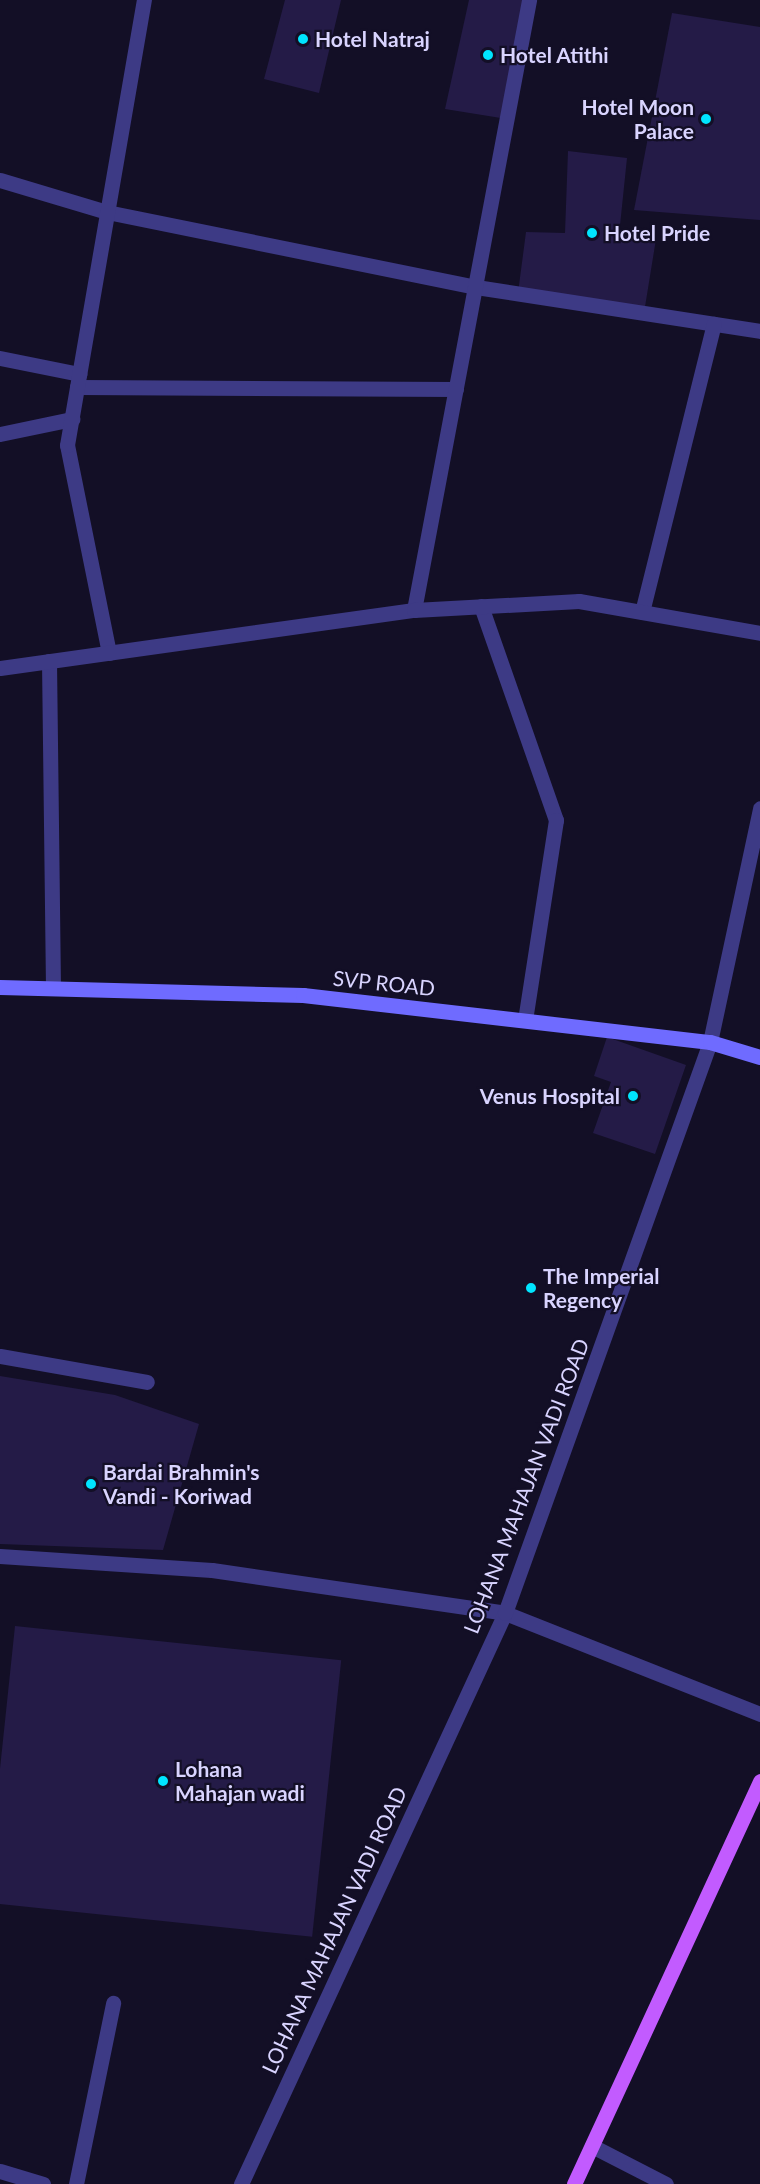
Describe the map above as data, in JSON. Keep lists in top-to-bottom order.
{
  "streets": {
    "main road": ["SVP ROAD"],
    "street": ["LOHANA MAHAJAN VADI ROAD"]
  },
  "crossings": [
    ["SVP ROAD", "LOHANA MAHAJAN VADI ROAD"]
  ],
  "places": [
    "Hotel Natraj",
    "Hotel Atithi",
    "Hotel Moon Palace",
    "Hotel Pride",
    "Venus Hospital",
    "The Imperial Regency",
    "Bardai Brahmin's Vandi - Koriwad",
    "Lohana Mahajan wadi"
  ]
}
